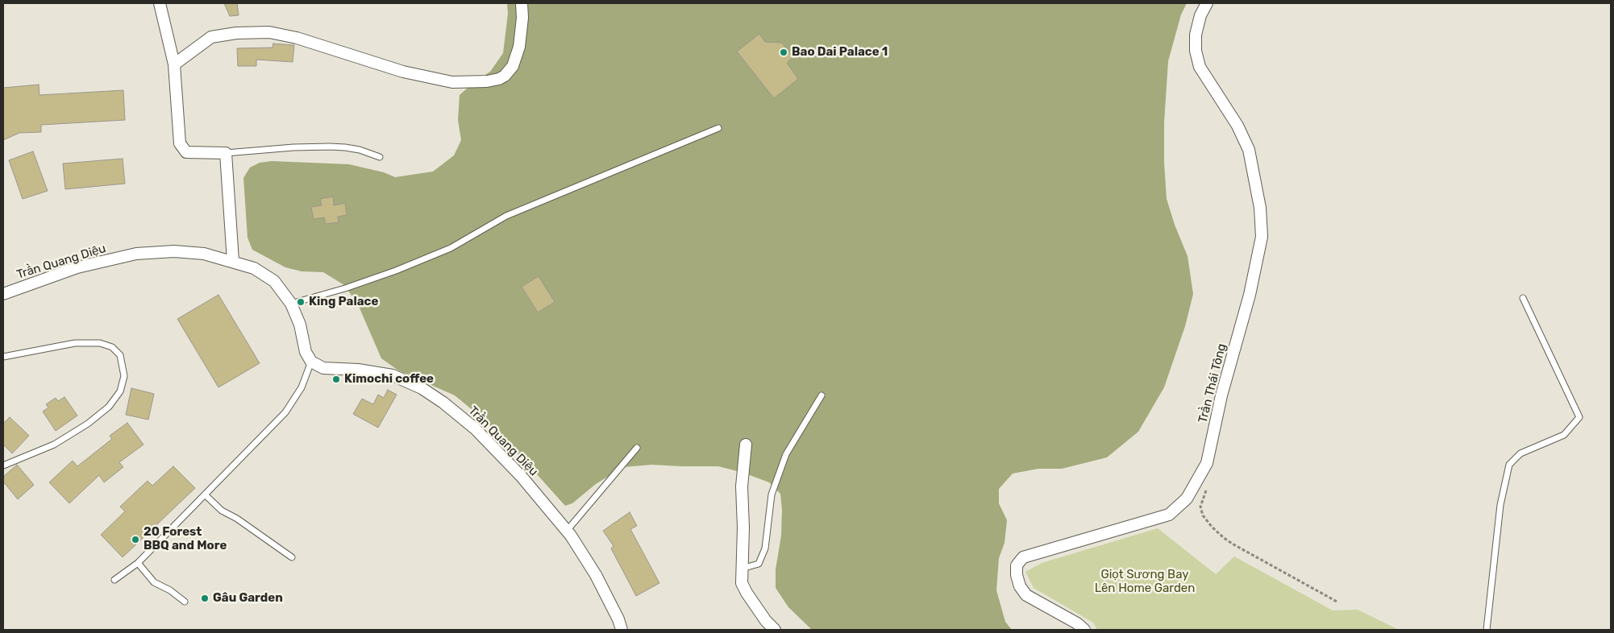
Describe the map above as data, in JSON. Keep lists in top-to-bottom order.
{
  "streets": {
    "street": ["Trần Quang Diệu", "Trần Thái Tông"]
  },
  "parks": ["Giọt Sương Bay Lên Home Garden"],
  "places": [
    "Bao Dai Palace 1",
    "King Palace",
    "Kimochi coffee",
    "20 Forest BBQ and More",
    "Gâu Garden"
  ]
}
